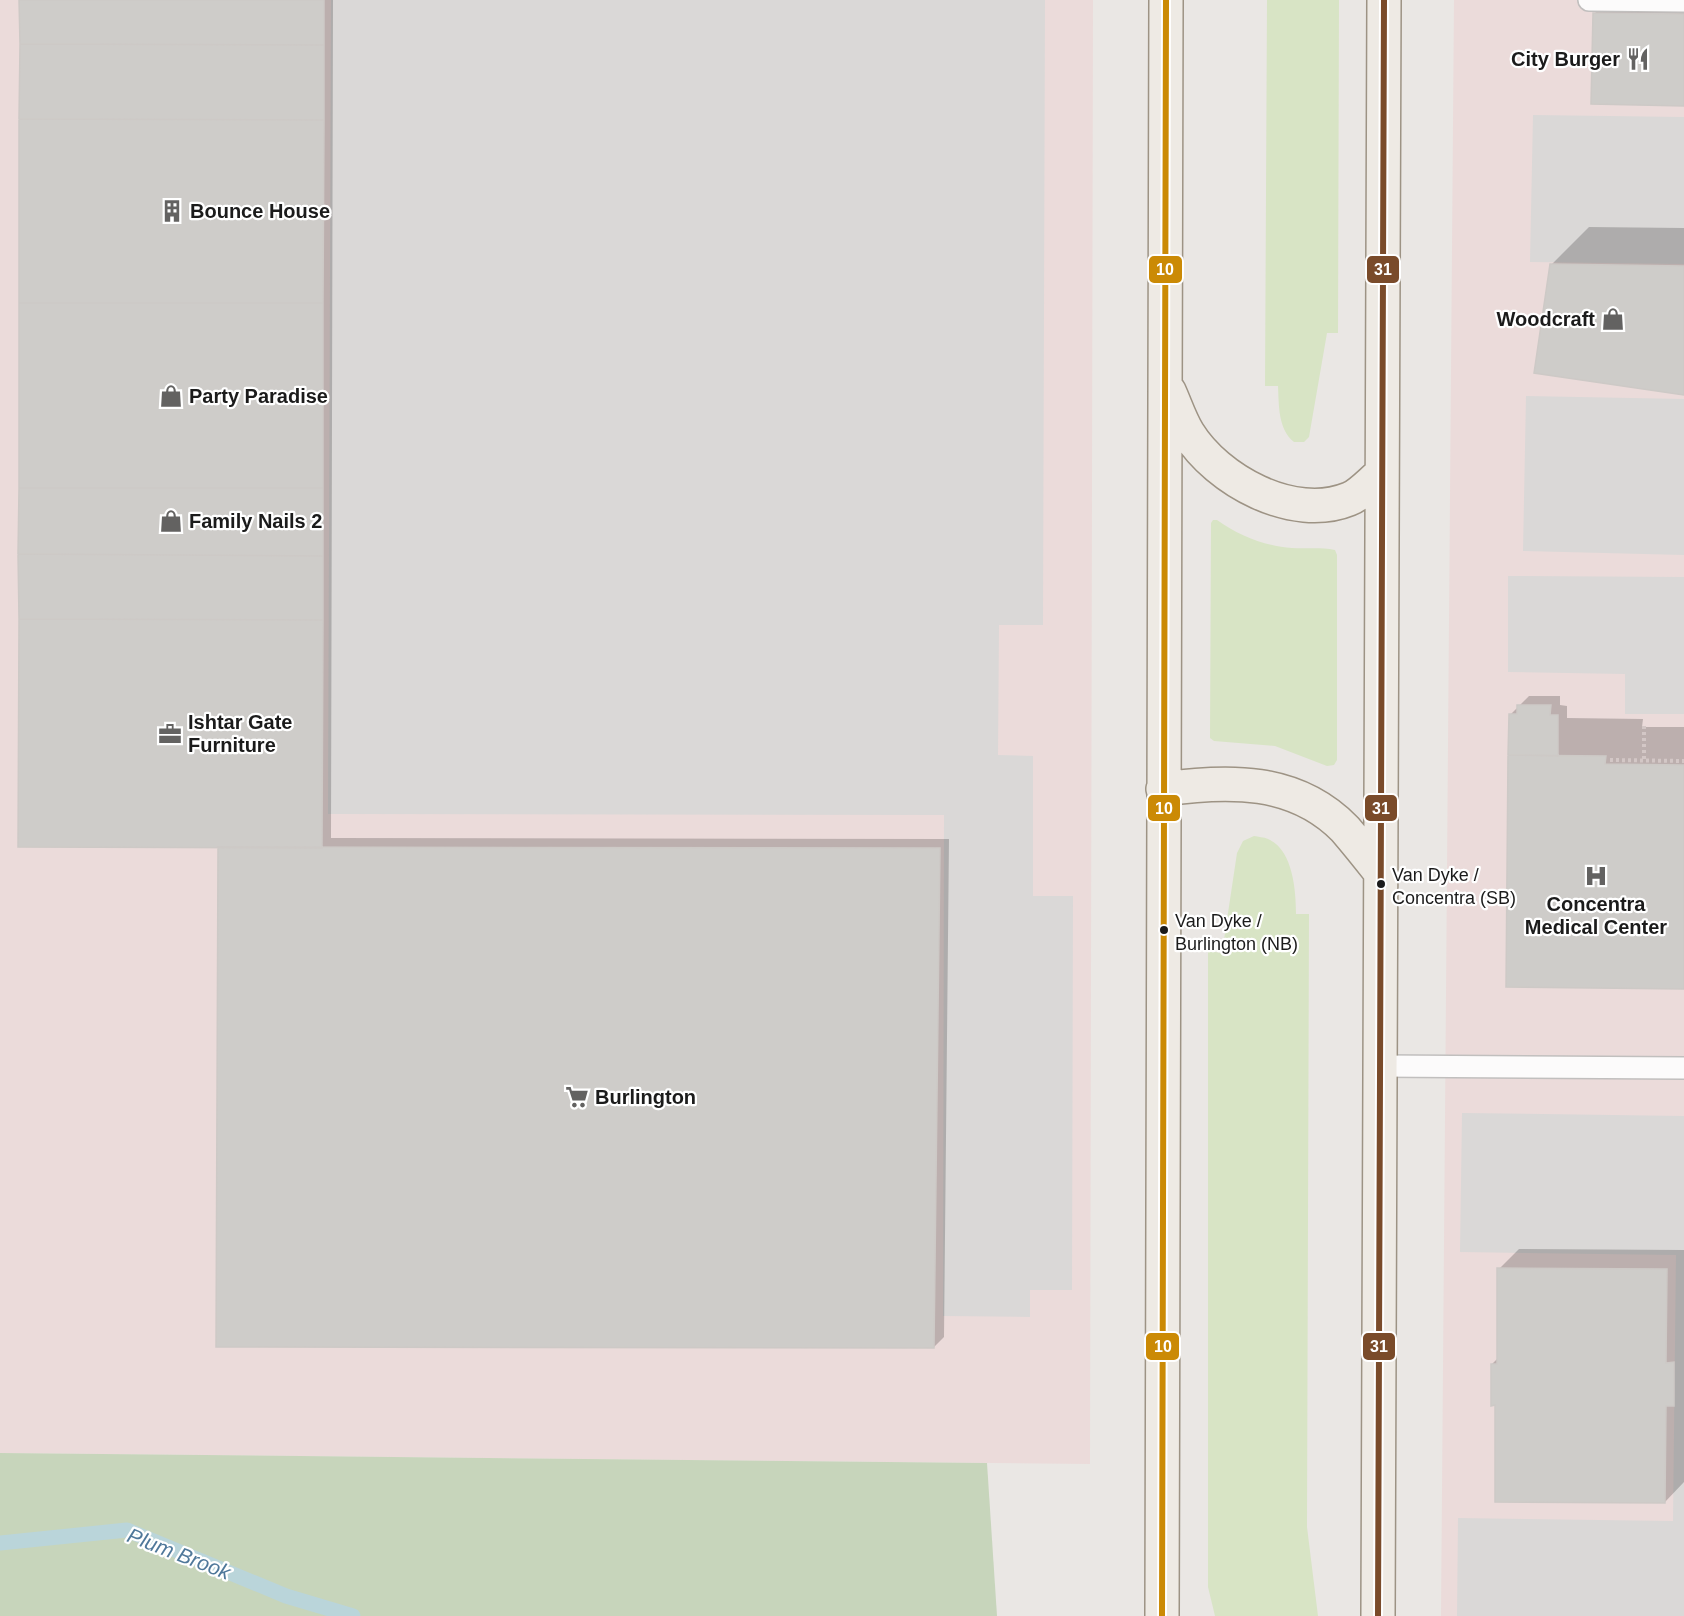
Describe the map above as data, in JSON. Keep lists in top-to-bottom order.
{
  "water": ["Plum Brook"],
  "places": {
    "restaurant": ["City Burger"],
    "building": ["Bounce House"],
    "shop": ["Woodcraft", "Party Paradise", "Family Nails 2"],
    "office": ["Ishtar Gate Furniture"],
    "hospital": ["Concentra Medical Center"],
    "other": ["Van Dyke / Concentra (SB)", "Van Dyke / Burlington (NB)"],
    "supermarket": ["Burlington"]
  },
  "lines": ["transit line 10", "transit line 31"]
}
